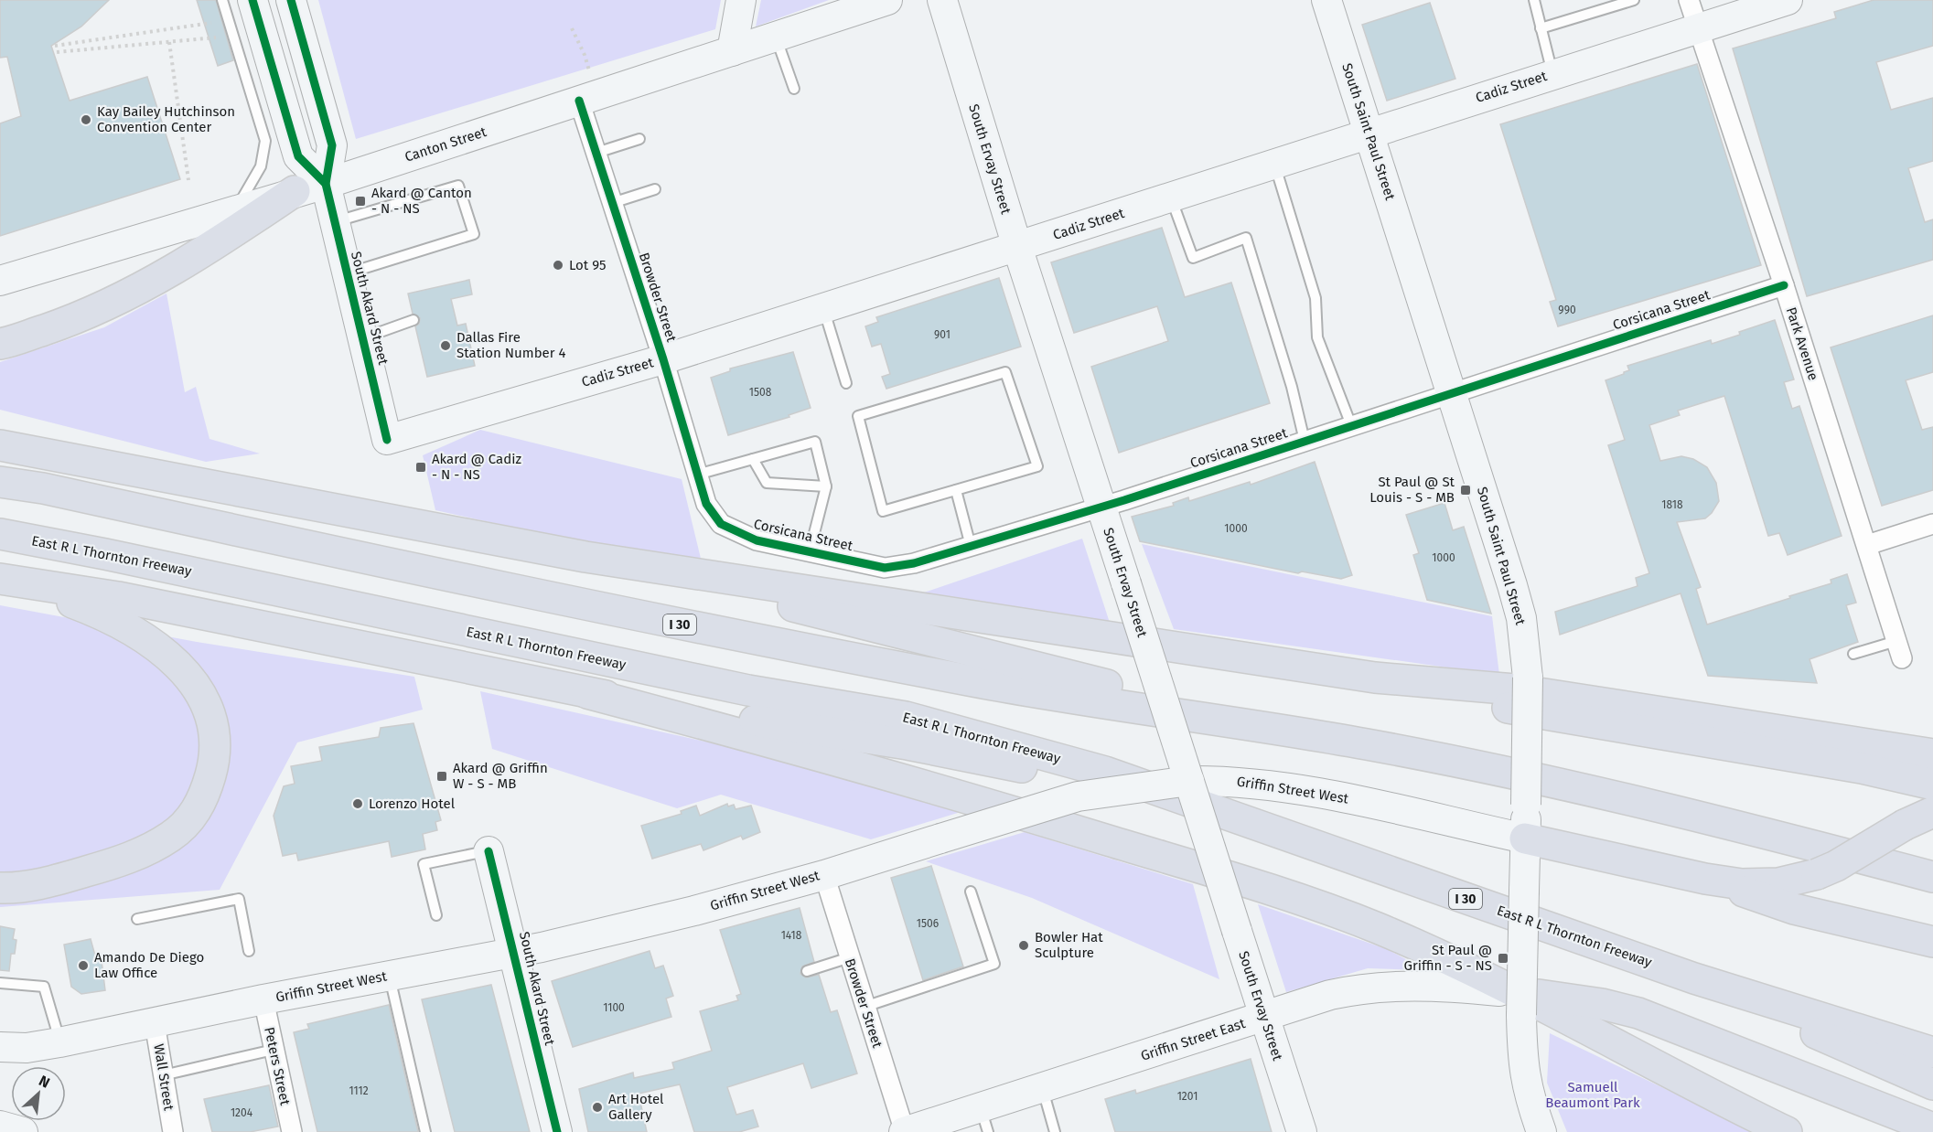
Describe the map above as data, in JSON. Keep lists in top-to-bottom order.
{
  "streets": {
    "highway": ["East R L Thornton Freeway", "I 30"],
    "main road": [
      "Cadiz Street",
      "South Saint Paul Street",
      "Canton Street",
      "South Ervay Street",
      "South Akard Street",
      "Griffin Street West",
      "Griffin Street East"
    ],
    "street": [
      "Browder Street",
      "Corsicana Street",
      "Park Avenue",
      "Peters Street",
      "Wall Street"
    ]
  },
  "crossings": [
    ["Cadiz Street", "South Saint Paul Street"],
    ["Cadiz Street", "South Ervay Street"],
    ["Cadiz Street", "Browder Street"],
    ["Cadiz Street", "South Akard Street"],
    ["Cadiz Street", "Park Avenue"],
    ["South Saint Paul Street", "Corsicana Street"],
    ["South Saint Paul Street", "Griffin Street West"],
    ["South Saint Paul Street", "Griffin Street East"],
    ["Canton Street", "Browder Street"],
    ["Canton Street", "South Akard Street"],
    ["South Ervay Street", "Corsicana Street"],
    ["South Ervay Street", "Griffin Street West"],
    ["South Ervay Street", "Griffin Street East"],
    ["Browder Street", "Corsicana Street"],
    ["Browder Street", "Griffin Street West"],
    ["Browder Street", "Griffin Street East"],
    ["South Akard Street", "Griffin Street West"],
    ["Corsicana Street", "Park Avenue"],
    ["Griffin Street West", "Peters Street"],
    ["Griffin Street West", "Wall Street"]
  ],
  "parks": ["Samuell Beaumont Park"],
  "places": {
    "other": [
      "Kay Bailey Hutchinson Convention Center",
      "Lot 95",
      "Dallas Fire Station Number 4",
      "Lorenzo Hotel",
      "Bowler Hat Sculpture",
      "Amando De Diego Law Office",
      "Art Hotel Gallery"
    ],
    "transit": [
      "Akard @ Canton - N - NS",
      "Akard @ Cadiz - N - NS",
      "St Paul @ St Louis - S - MB",
      "Akard @ Griffin W - S - MB",
      "St Paul @ Griffin - S - NS"
    ]
  },
  "house_numbers": [
    "990",
    "901",
    "1508",
    "1818",
    "1000",
    "1000",
    "1506",
    "1418",
    "1100",
    "1112",
    "1201",
    "1204"
  ],
  "north": "top right"
}
